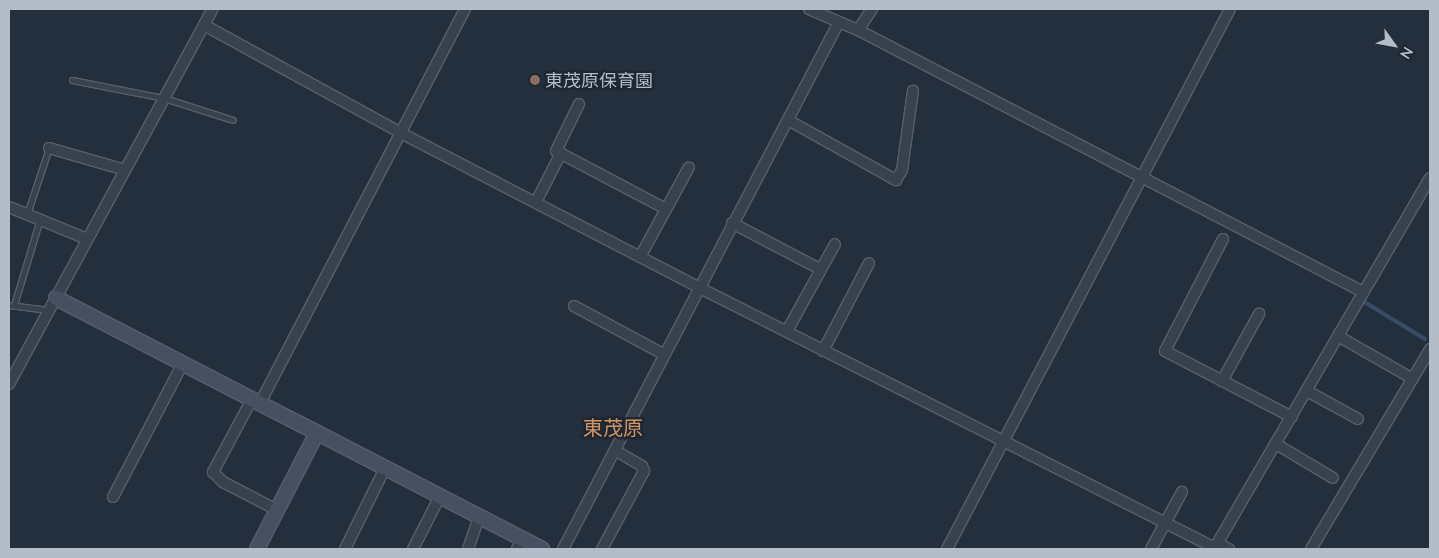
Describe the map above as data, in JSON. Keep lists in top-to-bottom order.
{
  "districts": ["東茂原"],
  "places": ["東茂原保育園"],
  "north": "bottom right"
}
